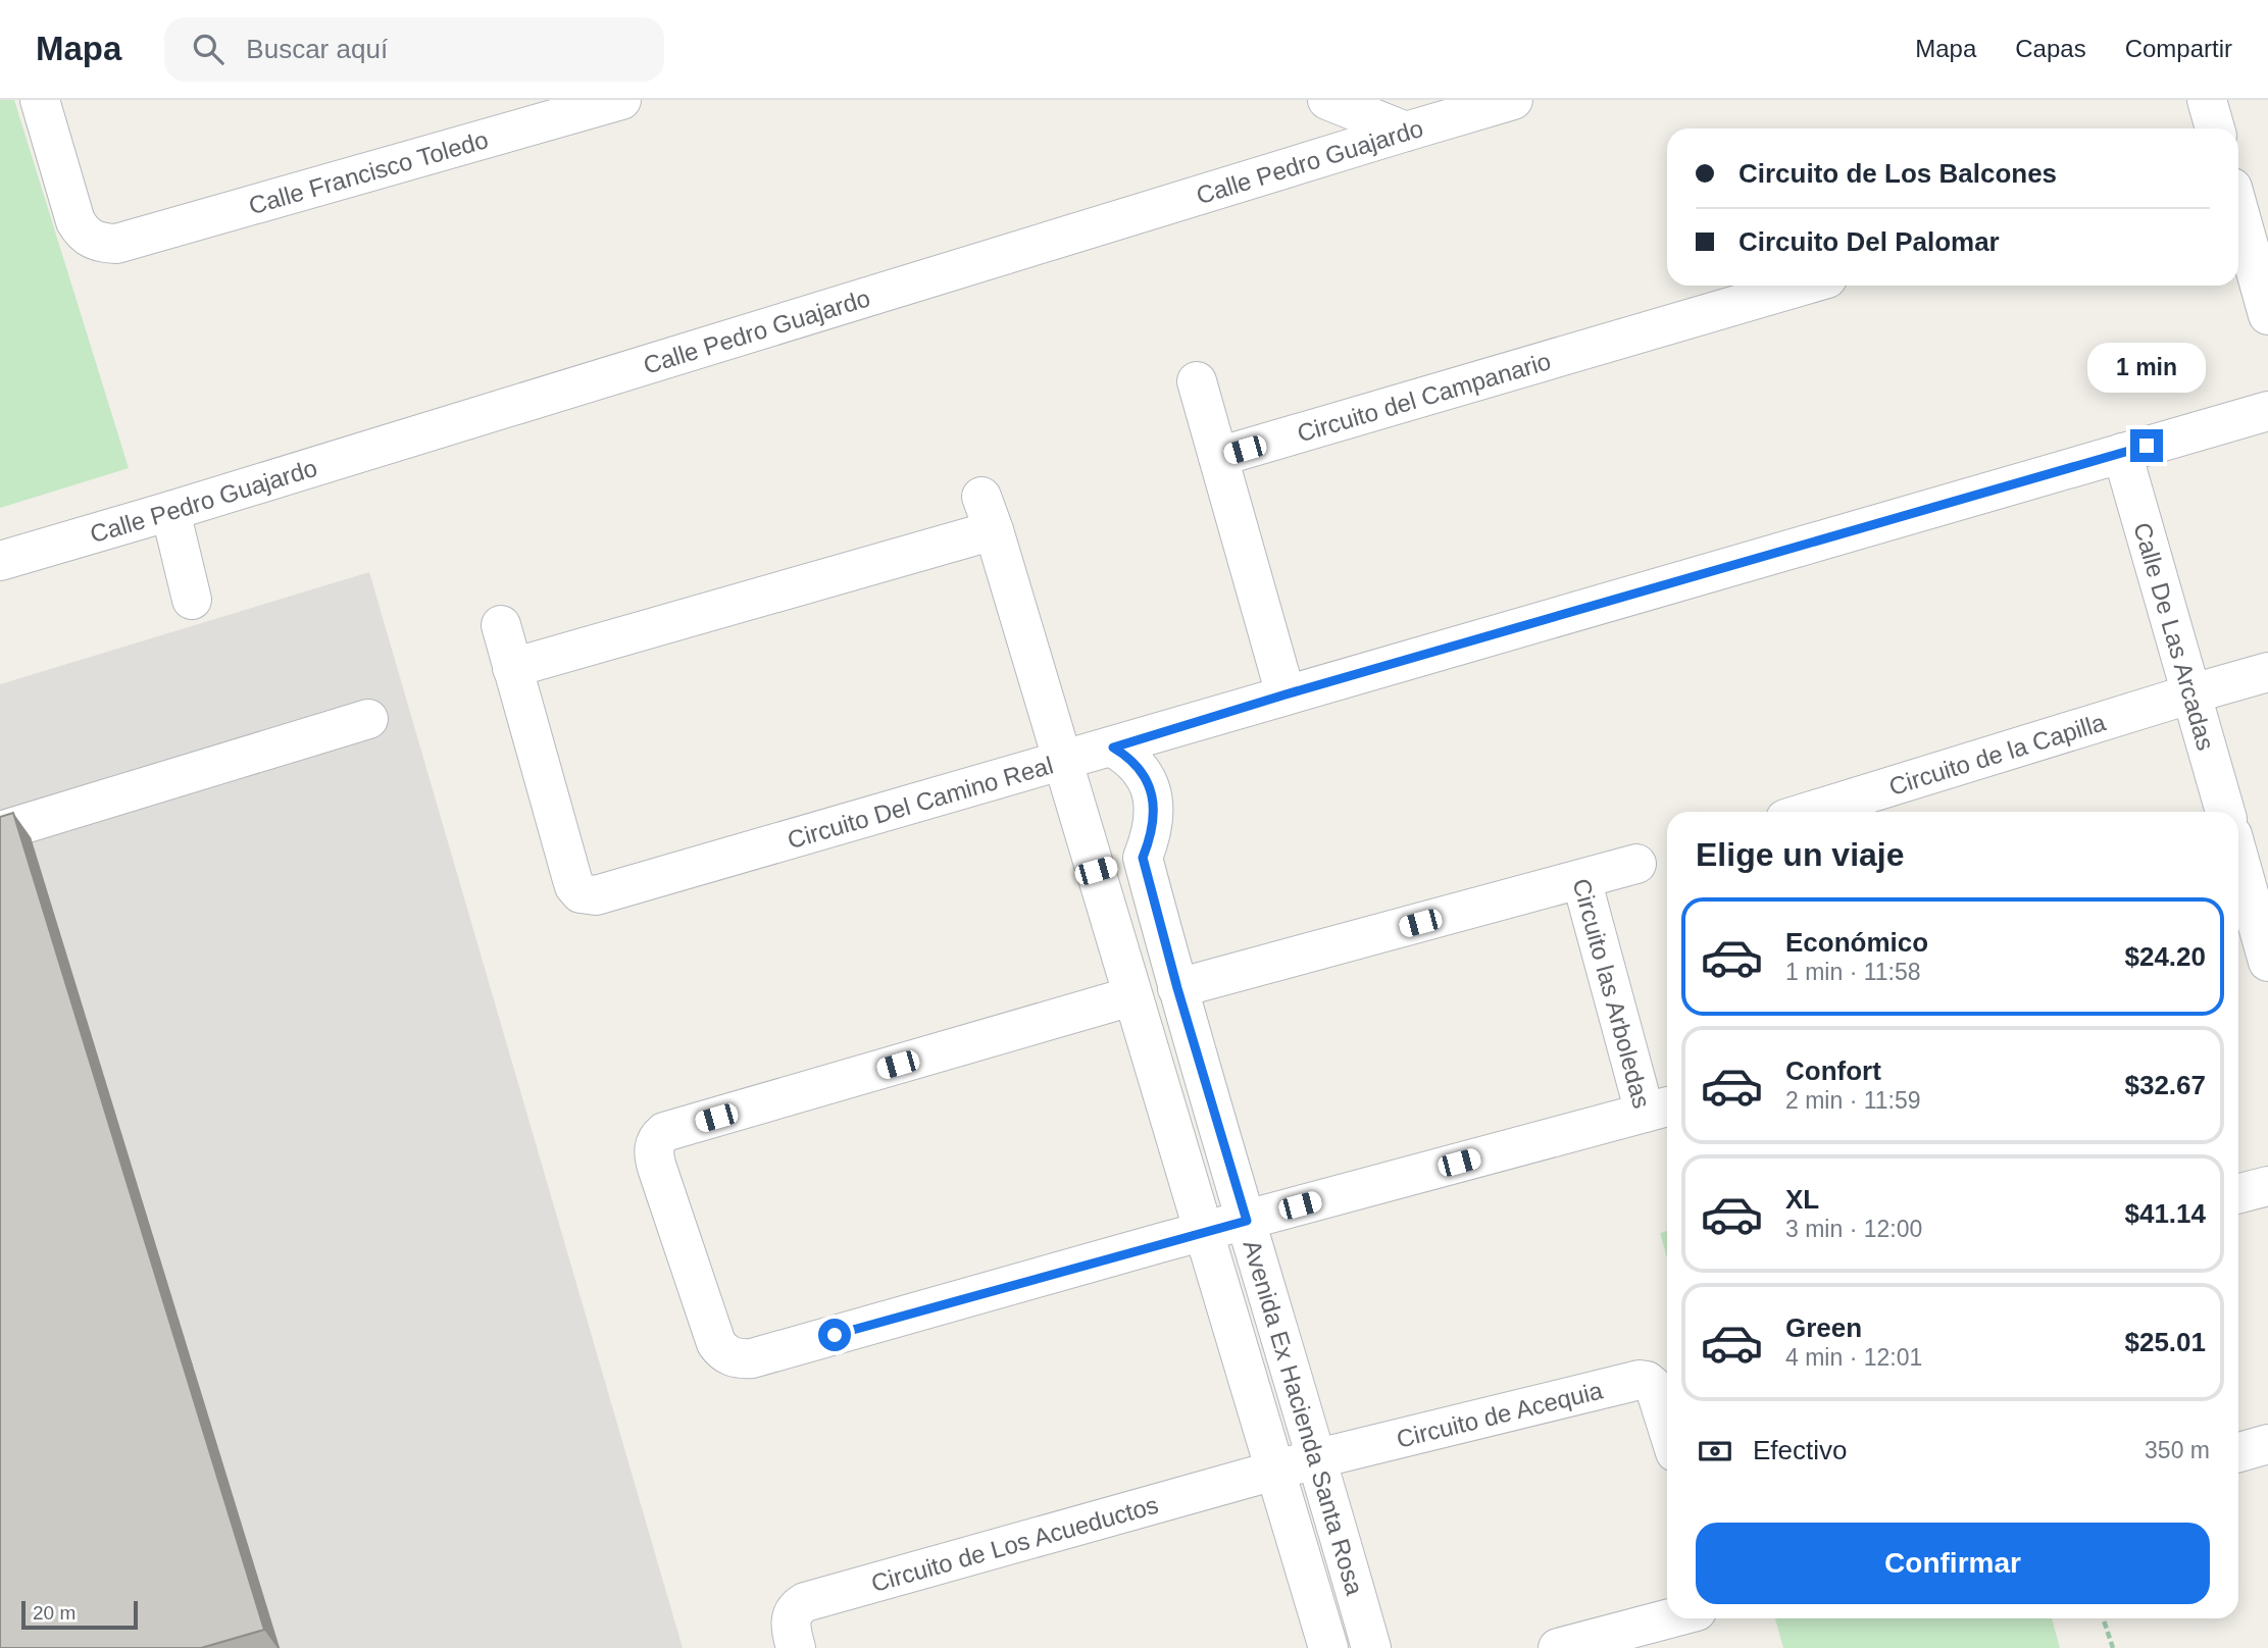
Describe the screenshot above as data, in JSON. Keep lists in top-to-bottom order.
{
  "streets": {
    "street": [
      "Calle Pedro Guajardo",
      "Calle Francisco Toledo",
      "Circuito del Campanario",
      "Calle De Las Arcadas",
      "Circuito de la Capilla",
      "Circuito Del Camino Real",
      "Circuito las Arboledas",
      "Circuito de Acequia",
      "Avenida Ex Hacienda Santa Rosa",
      "Circuito de Los Acueductos"
    ]
  },
  "crossings": [
    ["Calle De Las Arcadas", "Circuito de la Capilla"],
    ["Circuito Del Camino Real", "Avenida Ex Hacienda Santa Rosa"],
    ["Circuito las Arboledas", "Avenida Ex Hacienda Santa Rosa"],
    ["Circuito de Acequia", "Avenida Ex Hacienda Santa Rosa"],
    ["Circuito de Acequia", "Circuito de Los Acueductos"],
    ["Avenida Ex Hacienda Santa Rosa", "Circuito de Los Acueductos"]
  ],
  "scale_bar": "20 m",
  "page": {
    "header": "Mapa",
    "search": "Buscar aquí",
    "nav": ["Mapa", "Capas", "Compartir"],
    "banner": ["Circuito de Los Balcones", "Circuito Del Palomar"],
    "bubble": "1 min",
    "heading": "Elige un viaje",
    "list": [
      {
        "name": "Económico",
        "note": "1 min · 11:58",
        "value": "$24.20"
      },
      {
        "name": "Confort",
        "note": "2 min · 11:59",
        "value": "$32.67"
      },
      {
        "name": "XL",
        "note": "3 min · 12:00",
        "value": "$41.14"
      },
      {
        "name": "Green",
        "note": "4 min · 12:01",
        "value": "$25.01"
      }
    ],
    "pay": ["Efectivo", "350 m"],
    "buttons": "Confirmar",
    "scale": "20 m"
  }
}
